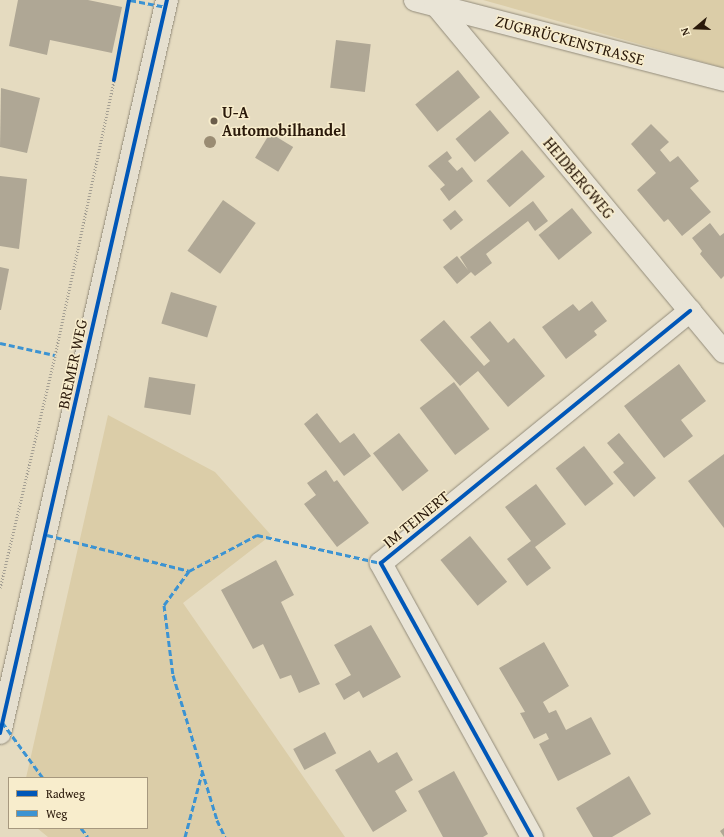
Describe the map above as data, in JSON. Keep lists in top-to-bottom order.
{
  "streets": {
    "main road": ["BREMER WEG"],
    "street": ["ZUGBRÜCKENSTRASSE", "HEIDBERGWEG", "IM TEINERT"]
  },
  "crossings": [
    ["ZUGBRÜCKENSTRASSE", "HEIDBERGWEG"],
    ["HEIDBERGWEG", "IM TEINERT"]
  ],
  "places": ["U-A Automobilhandel"],
  "legend": ["Radweg", "Weg"],
  "north": "left"
}
